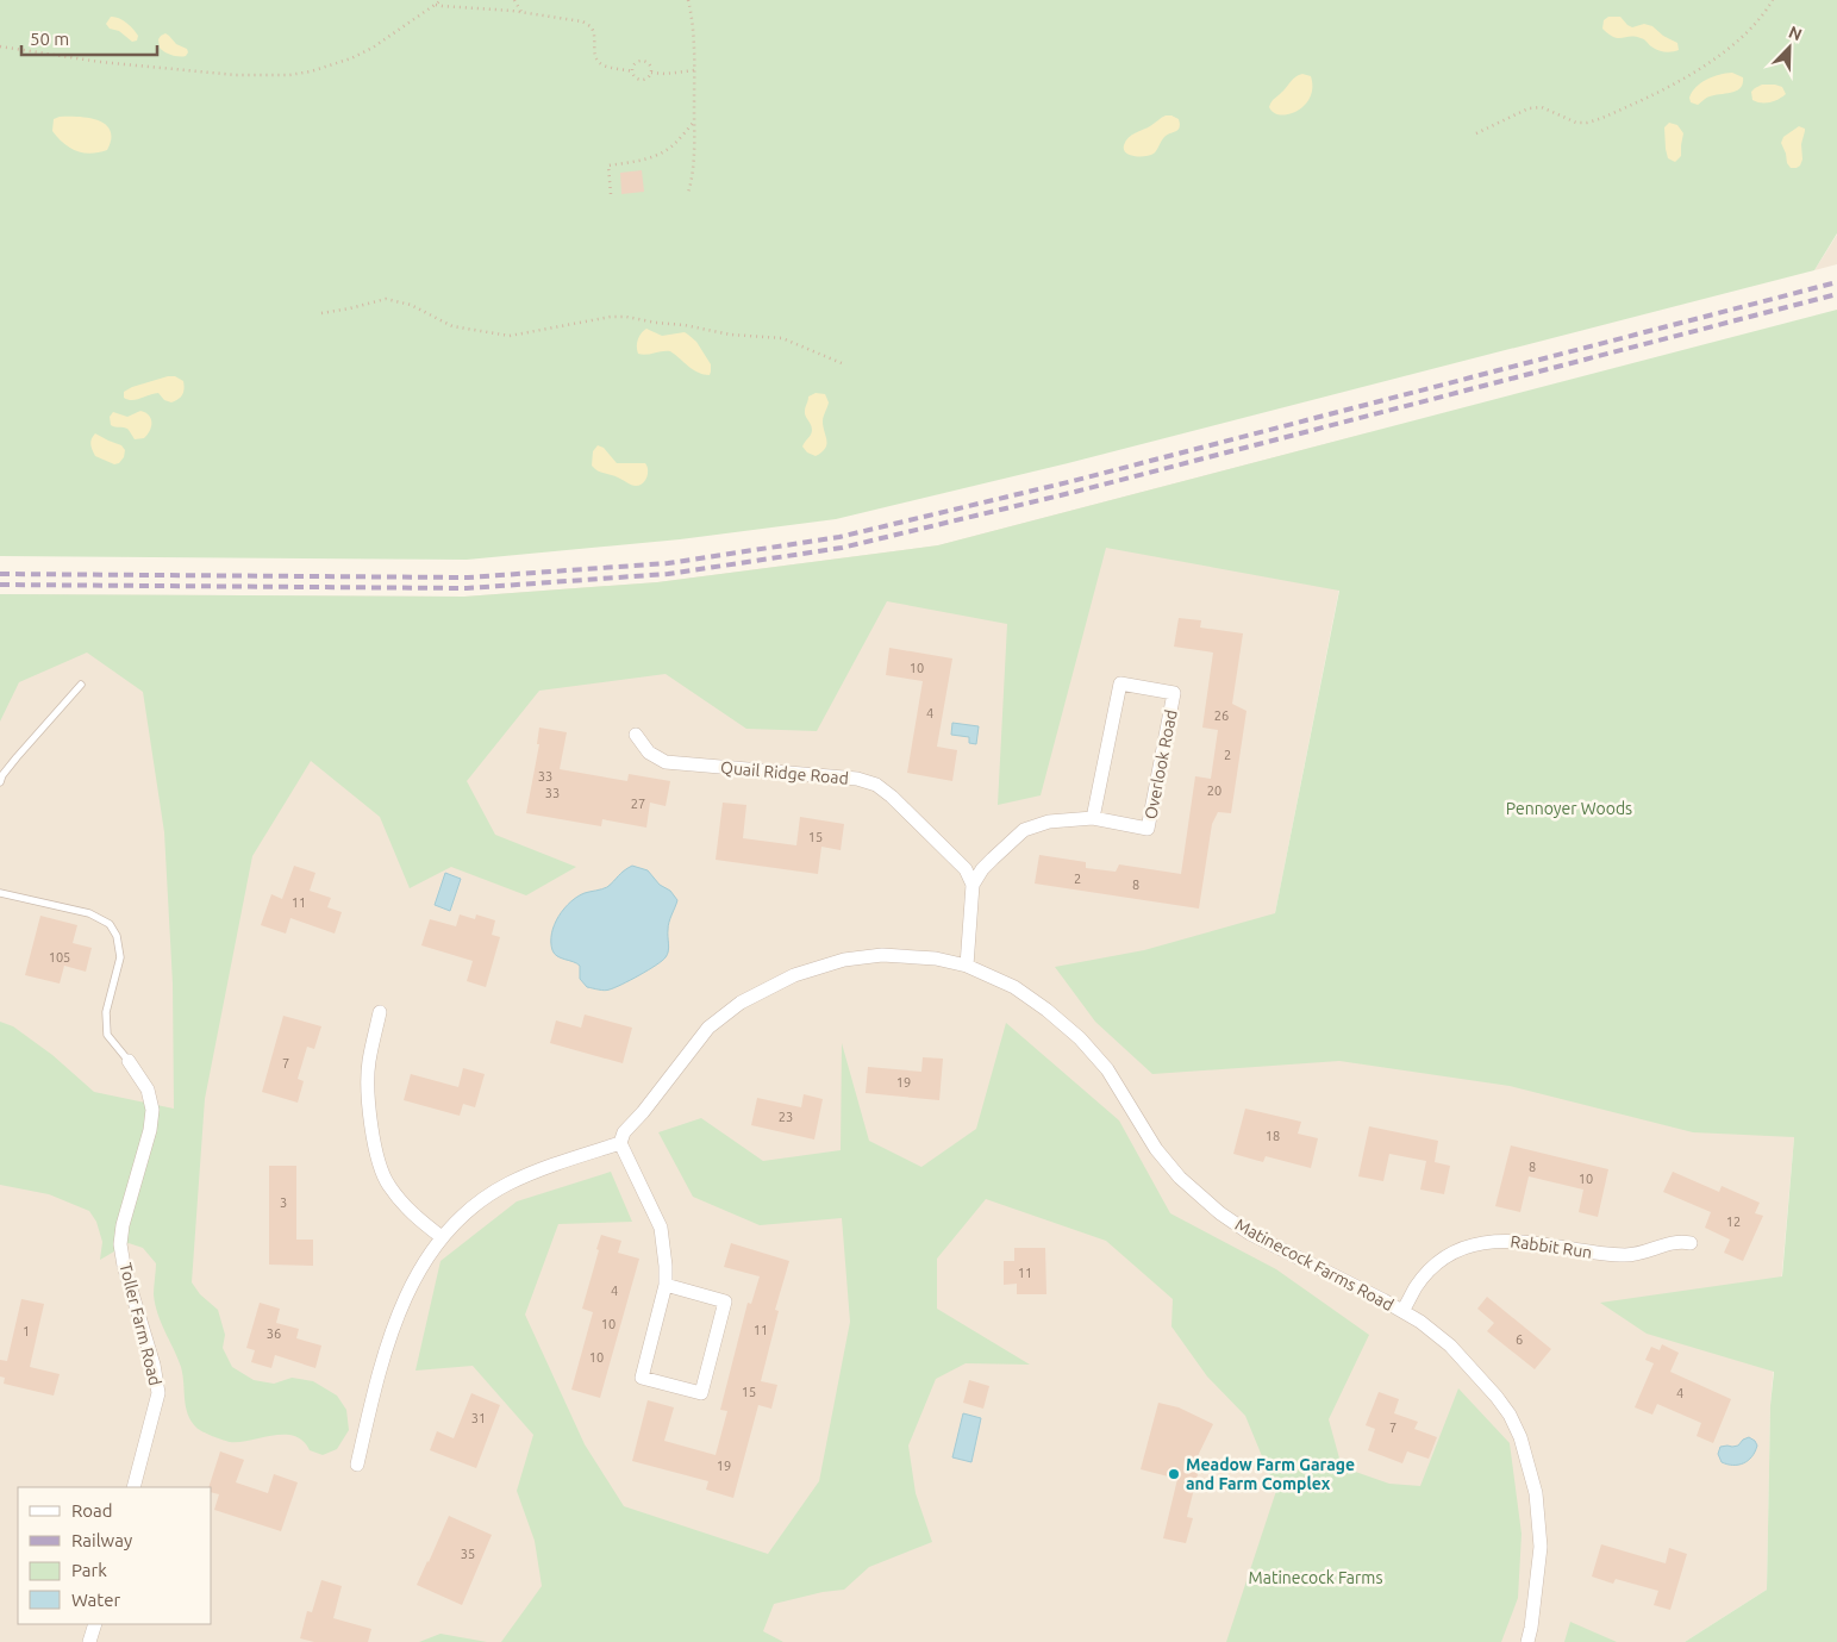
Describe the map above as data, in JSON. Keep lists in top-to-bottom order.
{
  "streets": {
    "street": [
      "Overlook Road",
      "Quail Ridge Road",
      "Rabbit Run",
      "Matinecock Farms Road",
      "Toller Farm Road"
    ]
  },
  "crossings": [
    ["Overlook Road", "Quail Ridge Road"],
    ["Rabbit Run", "Matinecock Farms Road"]
  ],
  "parks": ["Pennoyer Woods", "Matinecock Farms"],
  "places": ["Meadow Farm Garage and Farm Complex"],
  "house_numbers": [
    "10",
    "4",
    "26",
    "2",
    "33",
    "20",
    "33",
    "27",
    "15",
    "2",
    "8",
    "11",
    "105",
    "7",
    "19",
    "23",
    "18",
    "8",
    "10",
    "3",
    "12",
    "11",
    "4",
    "10",
    "11",
    "1",
    "36",
    "6",
    "10",
    "15",
    "4",
    "31",
    "7",
    "19",
    "35"
  ],
  "legend": [
    "Road",
    "Railway",
    "Park",
    "Water"
  ],
  "scale_bar": "50 m",
  "north": "top right"
}
